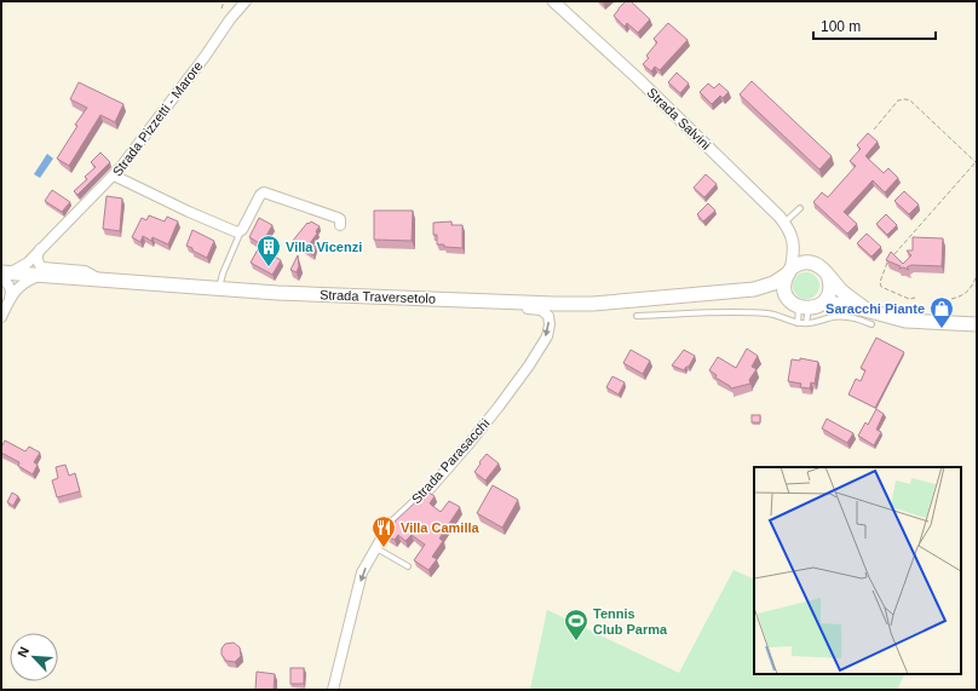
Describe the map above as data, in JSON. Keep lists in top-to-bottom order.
{
  "streets": {
    "main road": ["Strada Traversetolo"],
    "street": ["Strada Pizzetti - Marore", "Strada Salvini", "Strada Parasacchi"]
  },
  "crossings": [
    ["Strada Pizzetti - Marore", "Strada Traversetolo"],
    ["Strada Salvini", "Strada Traversetolo"],
    ["Strada Traversetolo", "Strada Parasacchi"]
  ],
  "places": {
    "building": ["Villa Vicenzi"],
    "shop": ["Saracchi Piante"],
    "restaurant": ["Villa Camilla"],
    "sports": ["Tennis Club Parma"]
  },
  "scale_bar": "100 m",
  "north": "top left"
}
